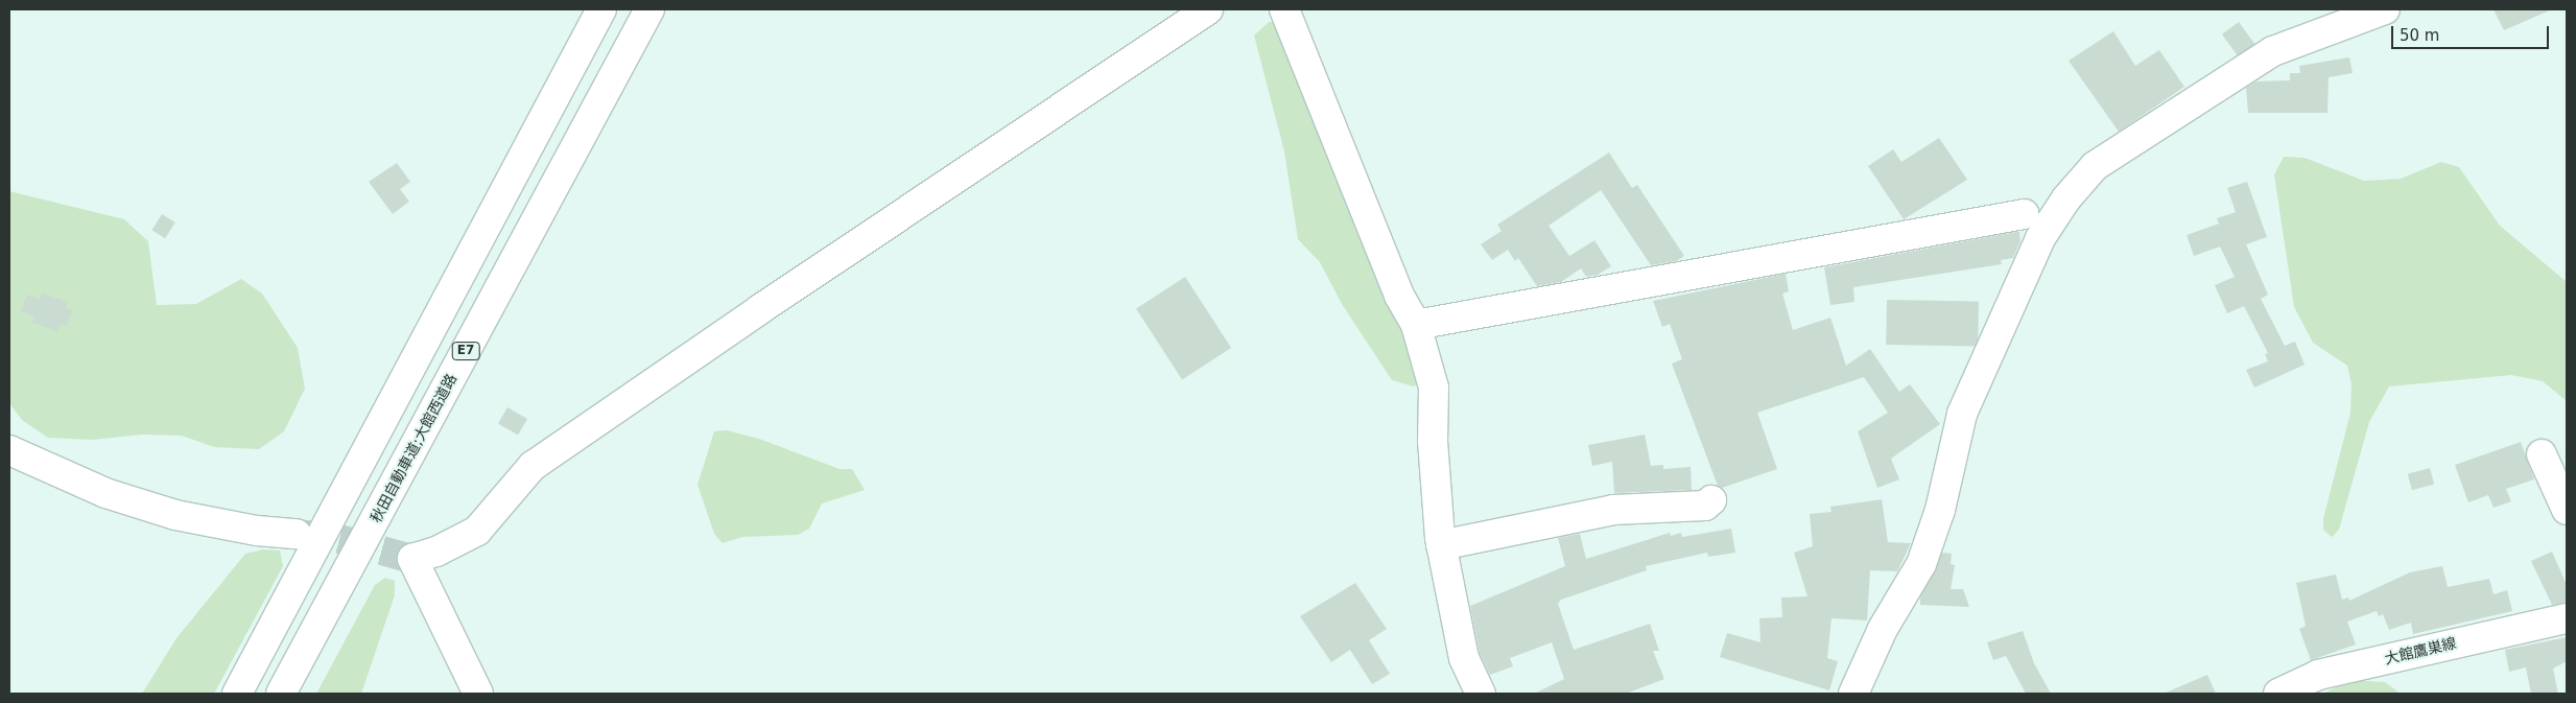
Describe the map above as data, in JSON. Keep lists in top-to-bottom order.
{
  "streets": {
    "main road": ["E7", "秋田自動車道;大館西道路", "大館鷹巣線"]
  },
  "scale_bar": "50 m"
}
